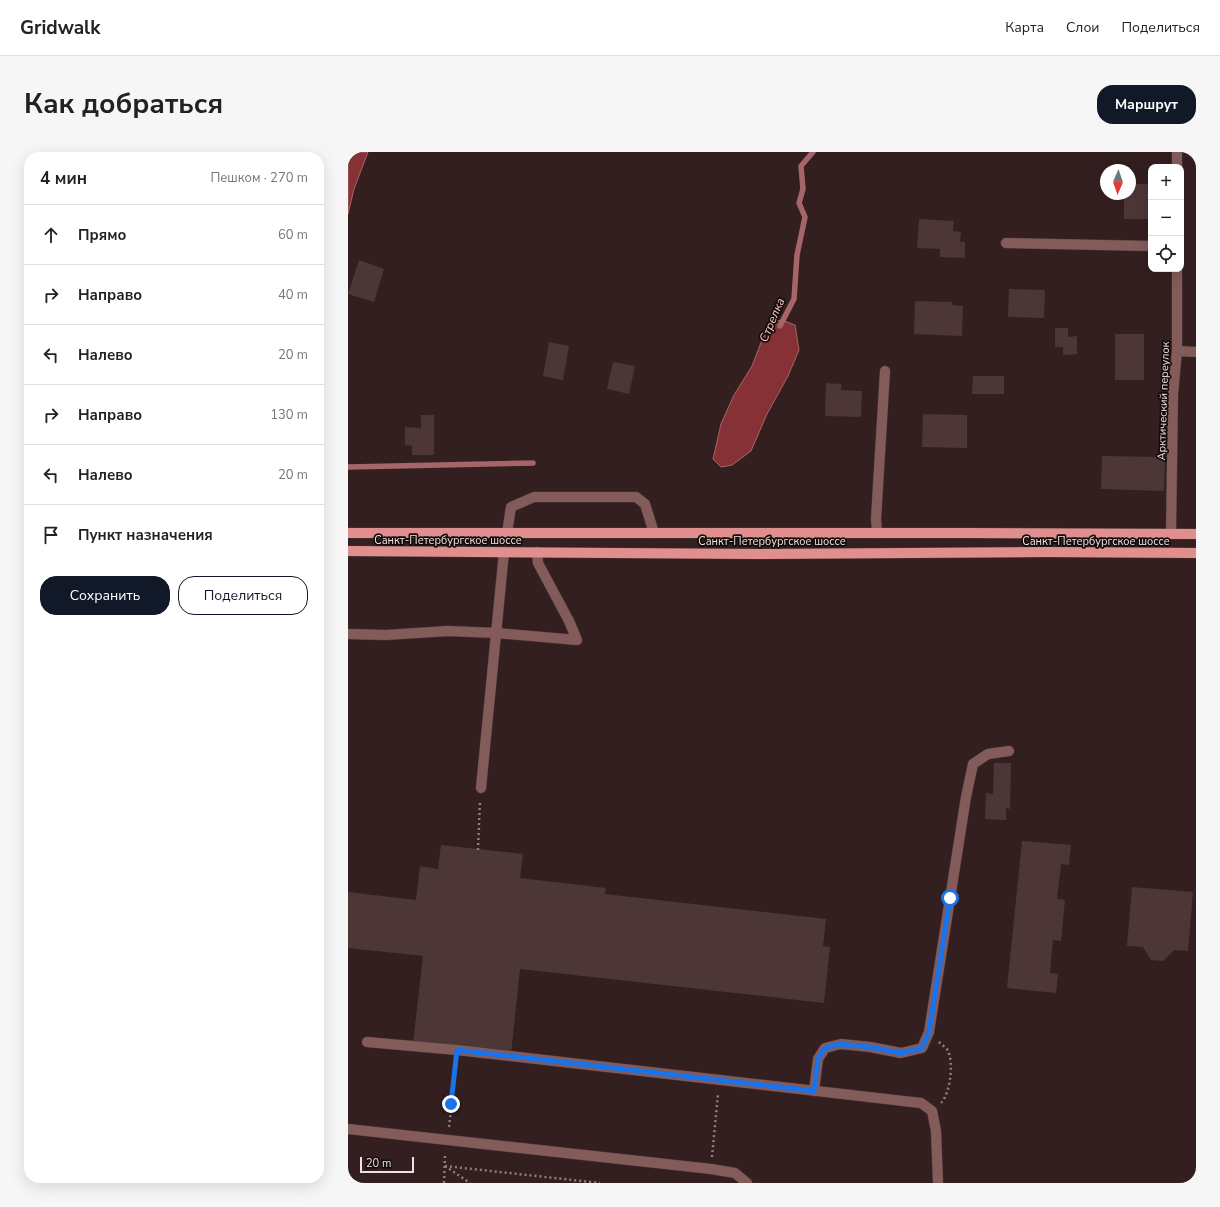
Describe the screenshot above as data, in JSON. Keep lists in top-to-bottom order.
{
  "streets": {
    "main road": ["Санкт-Петербургское шоссе"],
    "street": ["Арктический переулок"]
  },
  "crossings": [
    ["Арктический переулок", "Санкт-Петербургское шоссе"]
  ],
  "water": ["Стрелка"],
  "scale_bar": "20 m",
  "north": "bottom",
  "page": {
    "header": "Gridwalk",
    "nav": ["Карта", "Слои", "Поделиться"],
    "title": "Как добраться",
    "buttons": [
      "Маршрут",
      ["Сохранить", "Поделиться"]
    ],
    "heading": ["4 мин", "Пешком · 270 m"],
    "map_buttons": ["+", "−"],
    "list": [
      ["Прямо", "60 m"],
      ["Направо", "40 m"],
      ["Налево", "20 m"],
      ["Направо", "130 m"],
      ["Налево", "20 m"],
      "Пункт назначения"
    ],
    "scale": "20 m"
  }
}
